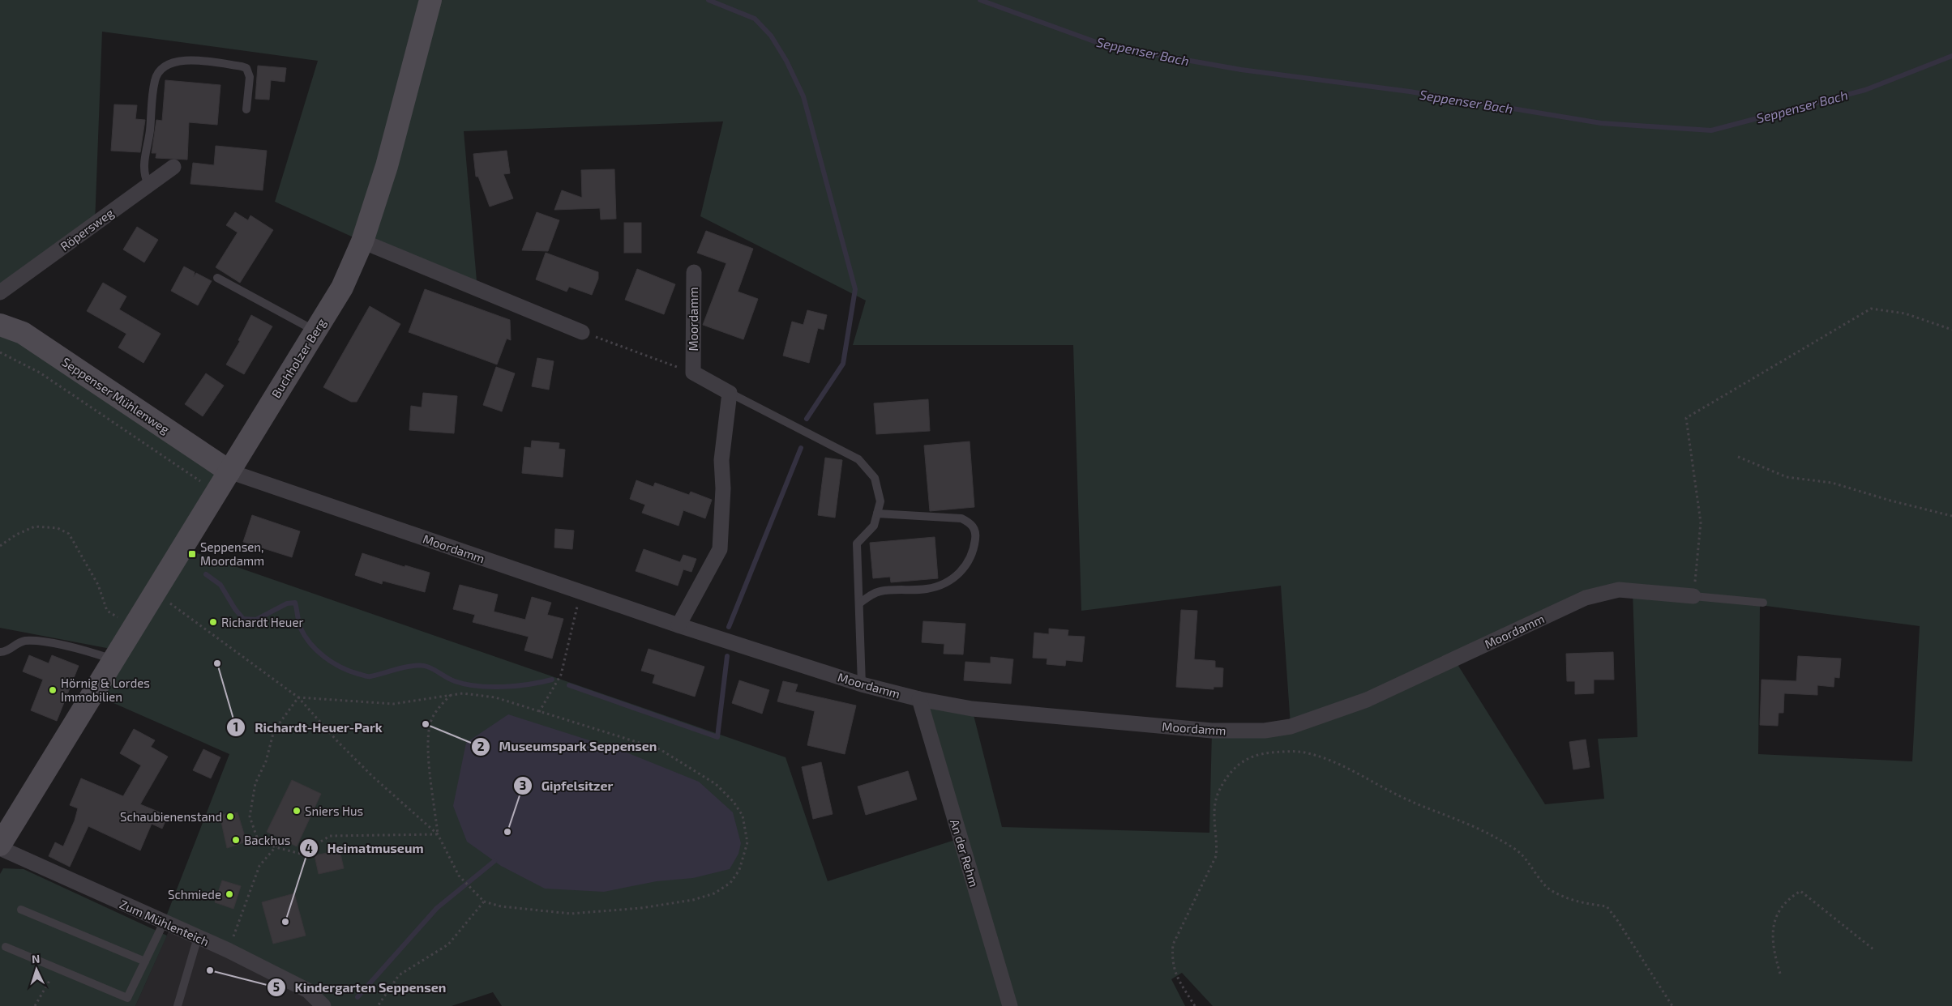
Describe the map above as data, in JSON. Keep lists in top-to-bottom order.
{
  "streets": {
    "main road": ["Buchholzer Berg", "Seppenser Mühlenweg"],
    "street": [
      "Röpersweg",
      "Moordamm",
      "An der Rehm",
      "Zum Mühlenteich"
    ]
  },
  "crossings": [
    ["Moordamm", "Buchholzer Berg"],
    ["Moordamm", "Seppenser Mühlenweg"],
    ["Moordamm", "An der Rehm"],
    ["Buchholzer Berg", "Seppenser Mühlenweg"],
    ["Buchholzer Berg", "Zum Mühlenteich"]
  ],
  "water": ["Seppenser Bach"],
  "places": {
    "transit": ["Seppensen, Moordamm"],
    "other": [
      "Richardt Heuer",
      "Richardt-Heuer-Park",
      "Hörnig & Lordes Immobilien",
      "Museumspark Seppensen",
      "Sniers Hus",
      "Schaubienenstand",
      "Gipfelsitzer",
      "Backhus",
      "Schmiede",
      "Heimatmuseum",
      "Kindergarten Seppensen"
    ]
  },
  "north": "top"
}
